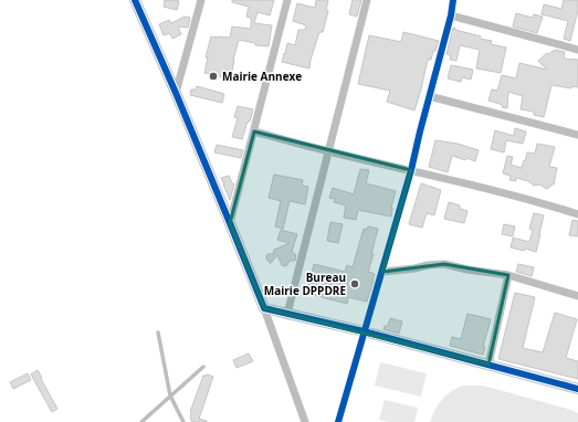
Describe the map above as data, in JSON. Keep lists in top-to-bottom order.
{
  "places": ["Mairie Annexe", "Bureau Mairie DPPDRE"]
}
